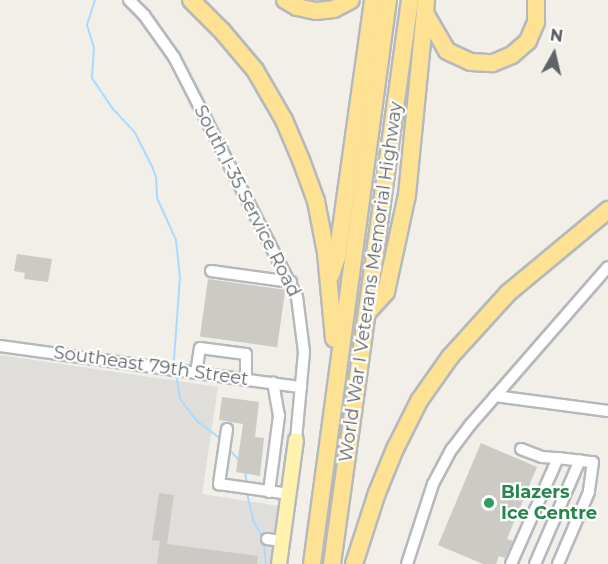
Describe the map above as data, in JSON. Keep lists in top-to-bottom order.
{
  "streets": {
    "highway": ["World War I Veterans Memorial Highway"],
    "main road": ["South I-35 Service Road"],
    "street": ["Southeast 79th Street"]
  },
  "crossings": [
    ["South I-35 Service Road", "Southeast 79th Street"]
  ],
  "places": ["Blazers Ice Centre"],
  "north": "top"
}
